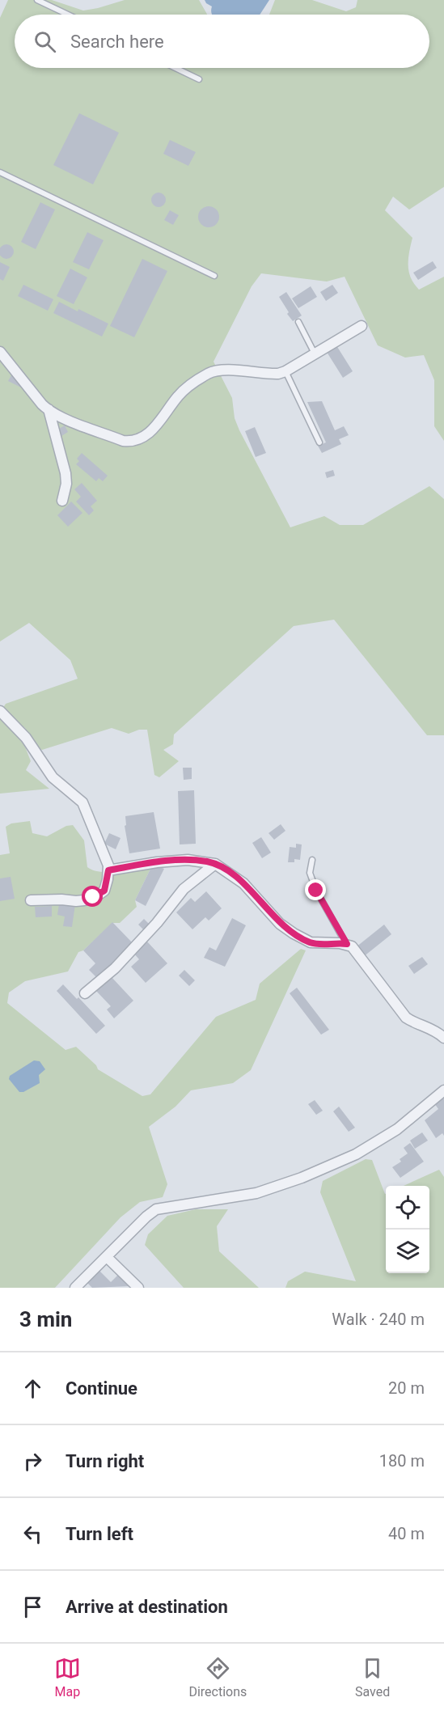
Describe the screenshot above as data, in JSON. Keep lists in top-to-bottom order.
{
  "page": {
    "search": "Search here",
    "heading": ["3 min", "Walk · 240 m"],
    "list": [
      ["Continue", "20 m"],
      ["Turn right", "180 m"],
      ["Turn left", "40 m"],
      "Arrive at destination"
    ],
    "nav": ["Map", "Directions", "Saved"]
  }
}
